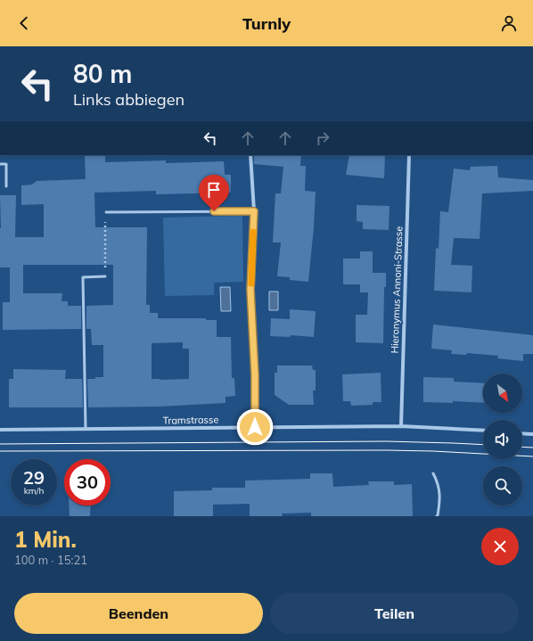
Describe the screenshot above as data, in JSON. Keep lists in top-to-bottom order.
{
  "streets": {
    "street": ["Hieronymus Annoni-Strasse", "Tramstrasse"]
  },
  "crossings": [
    ["Hieronymus Annoni-Strasse", "Tramstrasse"]
  ],
  "north": "bottom right",
  "page": {
    "header": "Turnly",
    "turn": ["80 m", "Links abbiegen"],
    "speed": "29 km/h",
    "limit": "30",
    "heading": ["1 Min.", "100 m · 15:21"],
    "buttons": ["Beenden", "Teilen"]
  }
}
